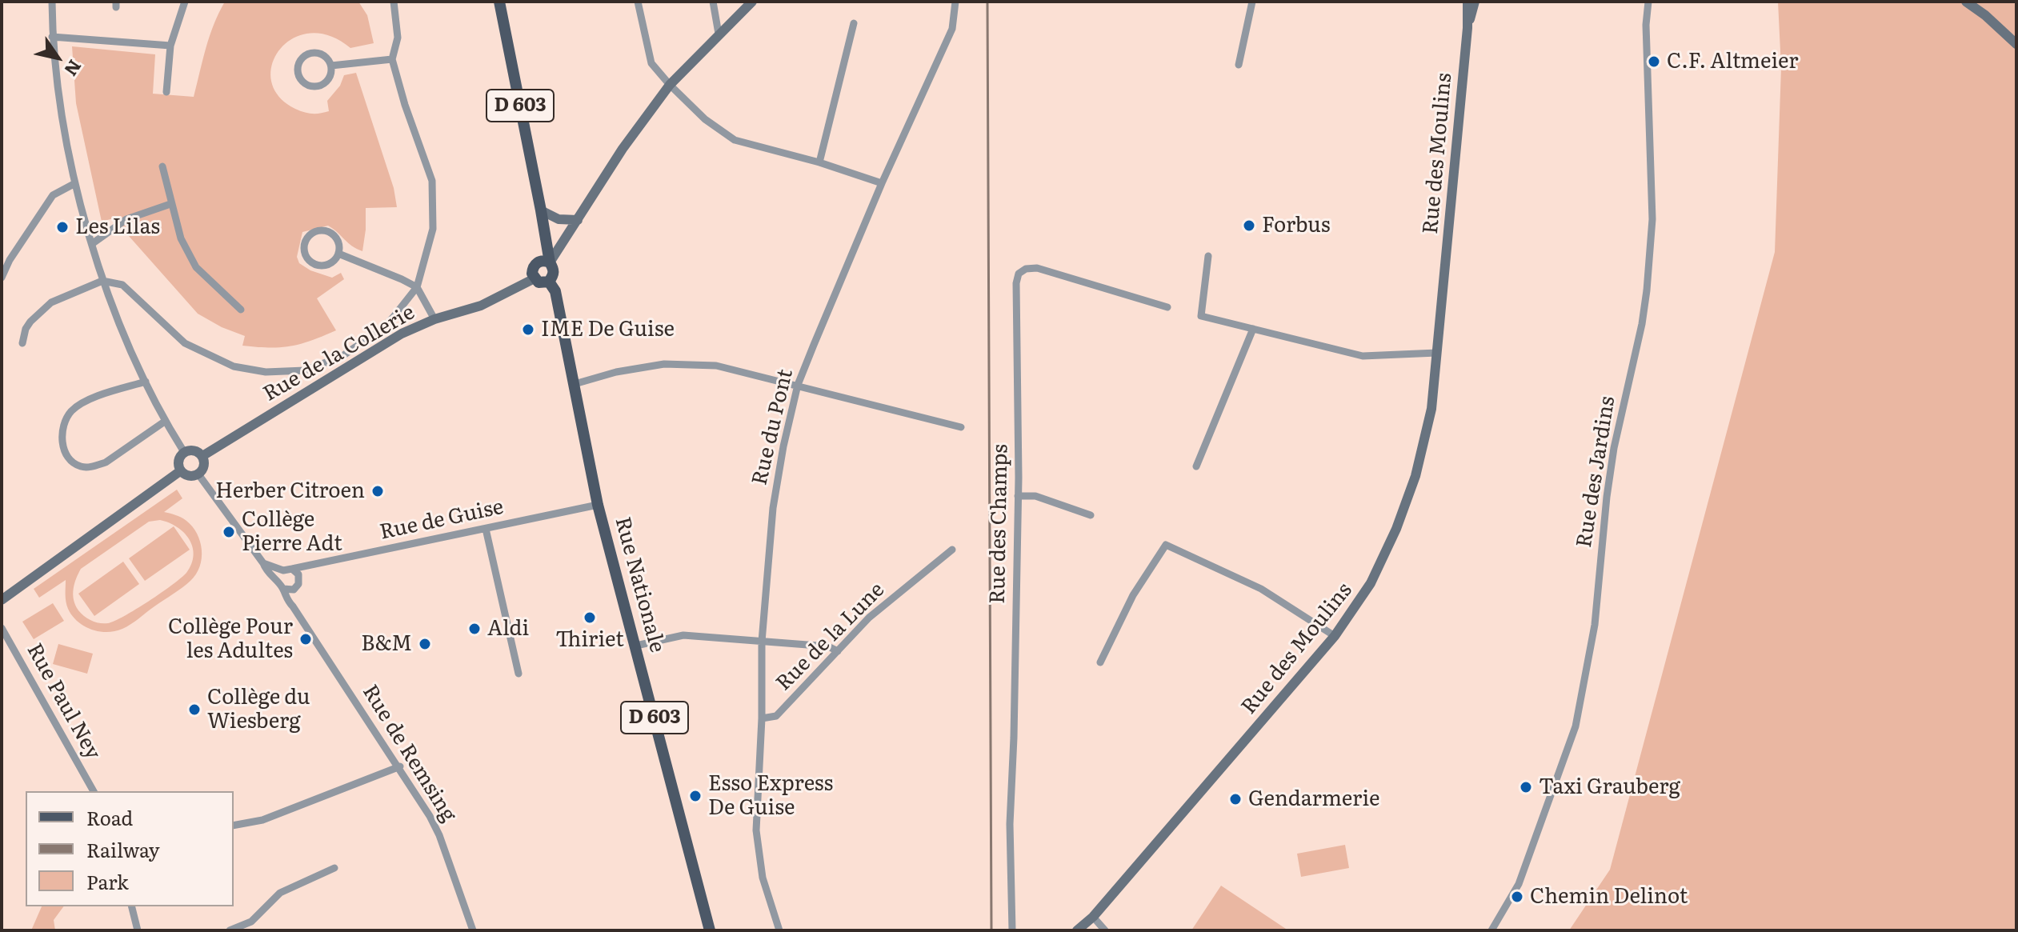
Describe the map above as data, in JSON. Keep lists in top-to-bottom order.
{
  "streets": {
    "main road": [
      "D 603",
      "Rue des Moulins",
      "Rue de la Collerie",
      "Rue Nationale"
    ],
    "street": [
      "Rue du Pont",
      "Rue des Jardins",
      "Rue de Guise",
      "Rue des Champs",
      "Rue de la Lune",
      "Rue Paul Ney",
      "Rue de Remsing"
    ]
  },
  "crossings": [
    ["D 603", "Rue de la Collerie"],
    ["D 603", "Rue Nationale"],
    ["Rue de la Collerie", "Rue Nationale"],
    ["Rue de la Collerie", "Rue de Remsing"],
    ["Rue du Pont", "Rue de la Lune"],
    ["Rue de Guise", "Rue Nationale"],
    ["Rue de Guise", "Rue de Remsing"]
  ],
  "places": [
    "C.F. Altmeier",
    "Forbus",
    "Les Lilas",
    "IME De Guise",
    "Herber Citroen",
    "Collège Pierre Adt",
    "Thiriet",
    "Aldi",
    "Collège Pour les Adultes",
    "B&M",
    "Collège du Wiesberg",
    "Taxi Grauberg",
    "Esso Express De Guise",
    "Gendarmerie",
    "Chemin Delinot"
  ],
  "legend": ["Road", "Railway", "Park"],
  "north": "bottom right"
}
